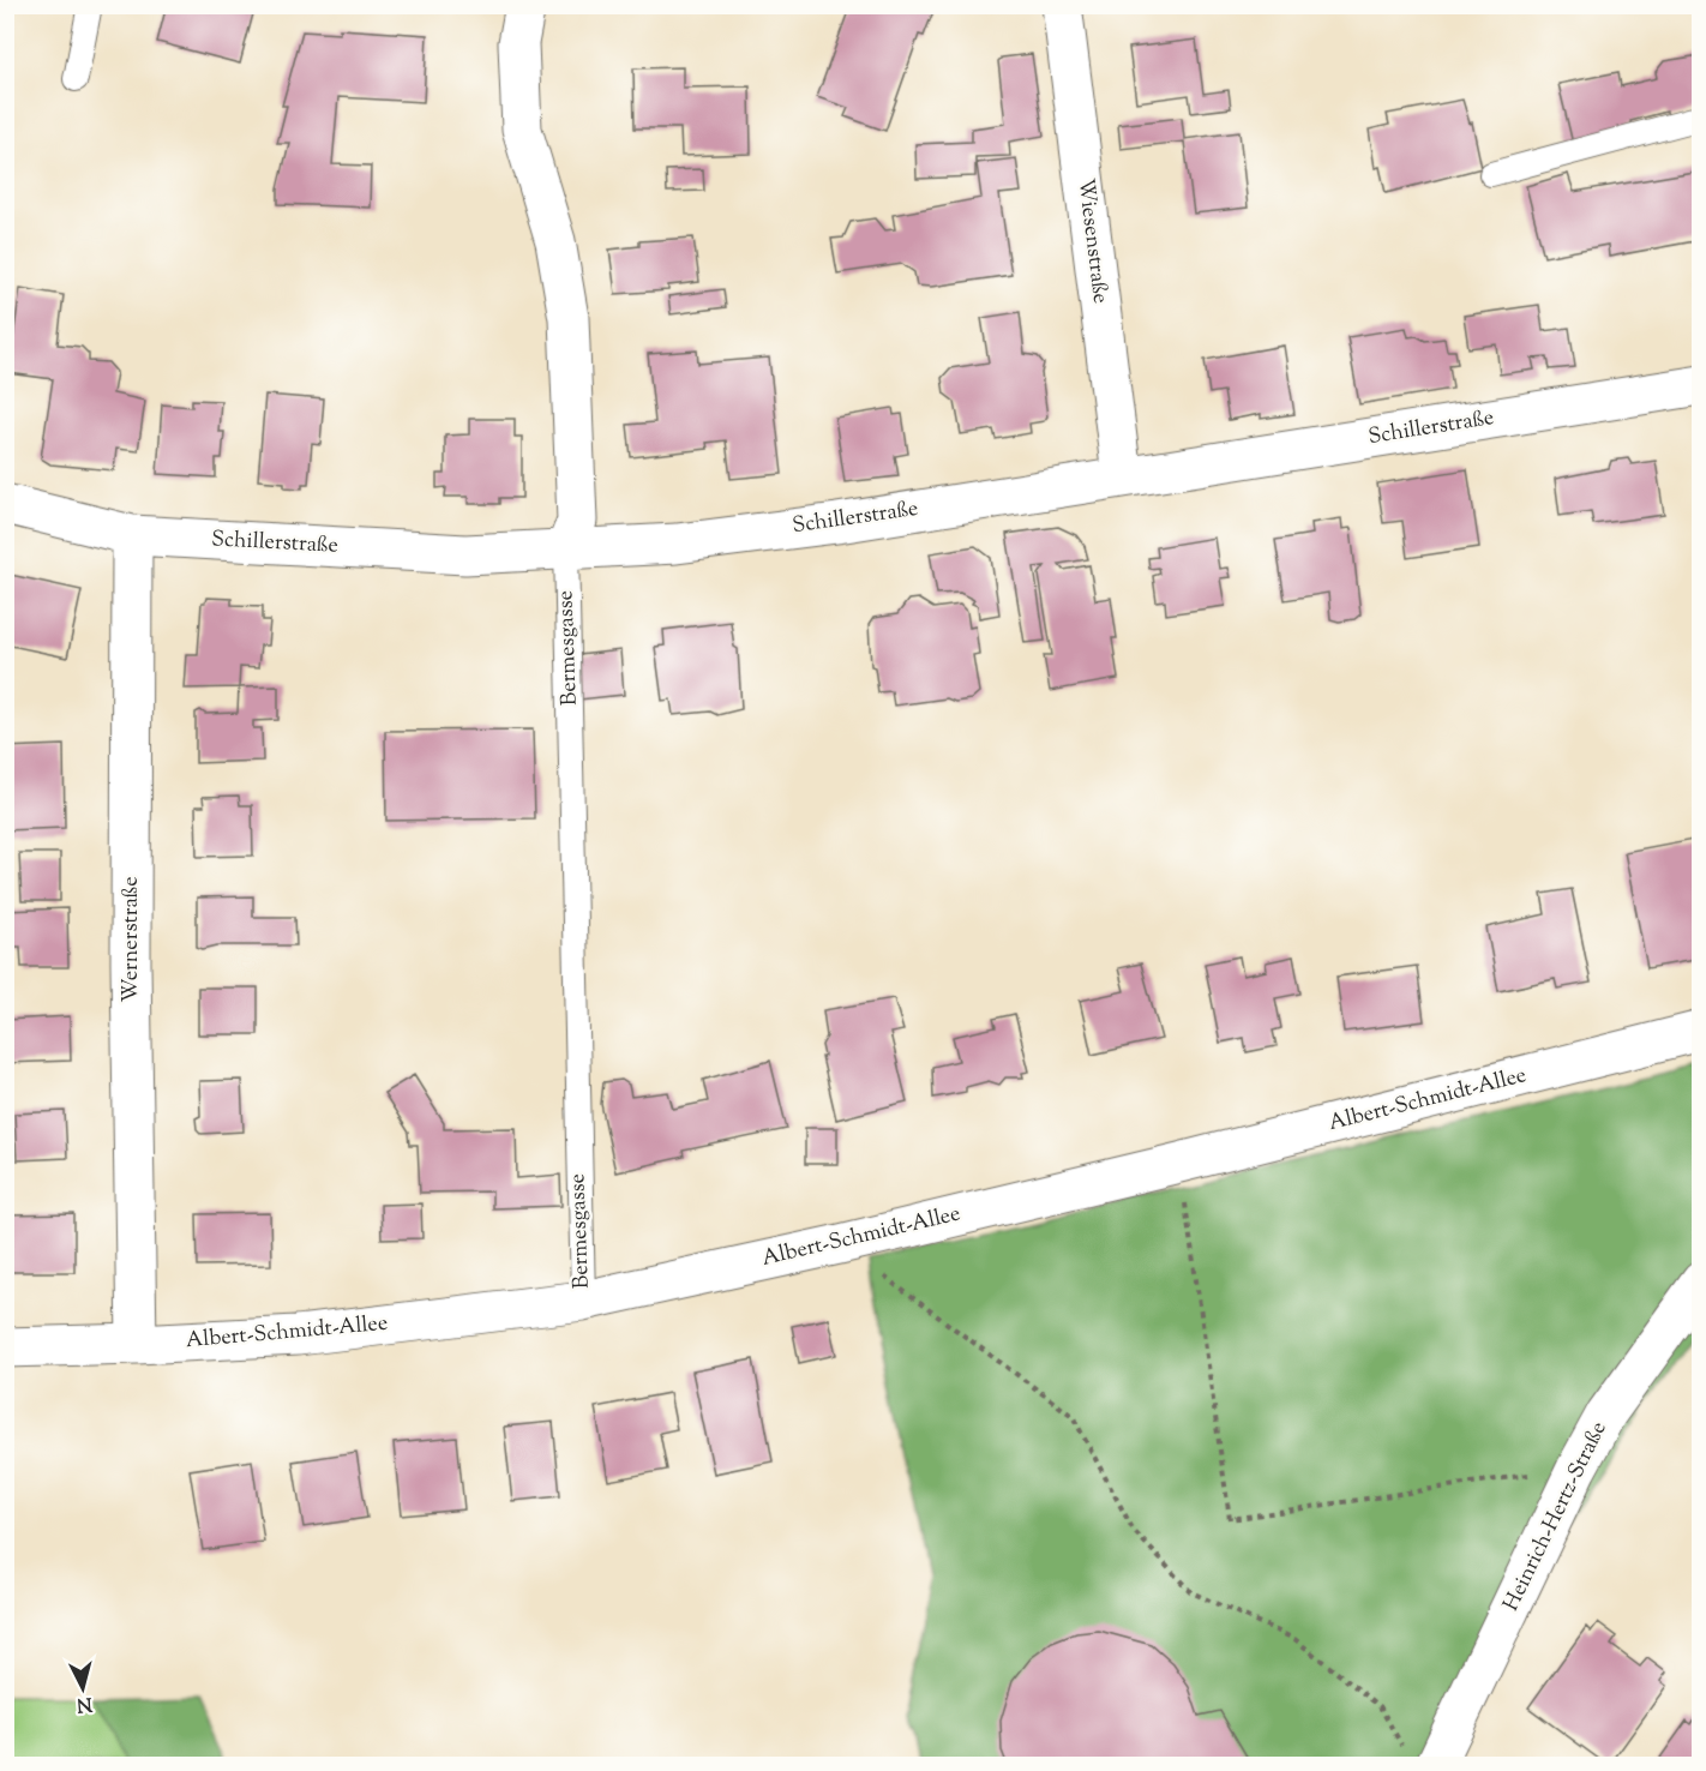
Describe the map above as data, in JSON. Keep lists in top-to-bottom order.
{
  "streets": {
    "street": [
      "Wiesenstraße",
      "Schillerstraße",
      "Bermesgasse",
      "Wernerstraße",
      "Albert-Schmidt-Allee",
      "Heinrich-Hertz-Straße"
    ]
  },
  "crossings": [
    ["Wiesenstraße", "Schillerstraße"],
    ["Schillerstraße", "Bermesgasse"],
    ["Schillerstraße", "Wernerstraße"],
    ["Bermesgasse", "Albert-Schmidt-Allee"],
    ["Wernerstraße", "Albert-Schmidt-Allee"]
  ],
  "north": "bottom"
}
